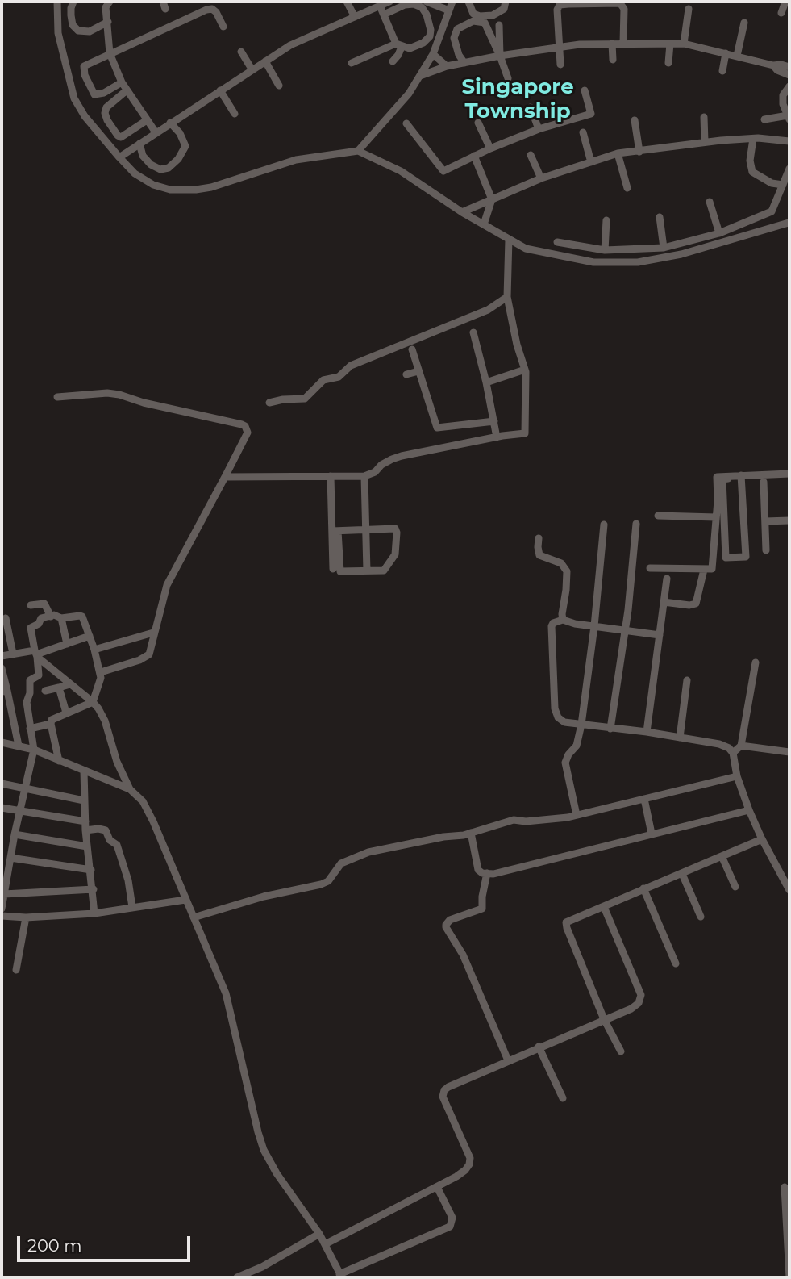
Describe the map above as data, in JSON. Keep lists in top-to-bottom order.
{
  "districts": ["Singapore Township"],
  "scale_bar": "200 m"
}
